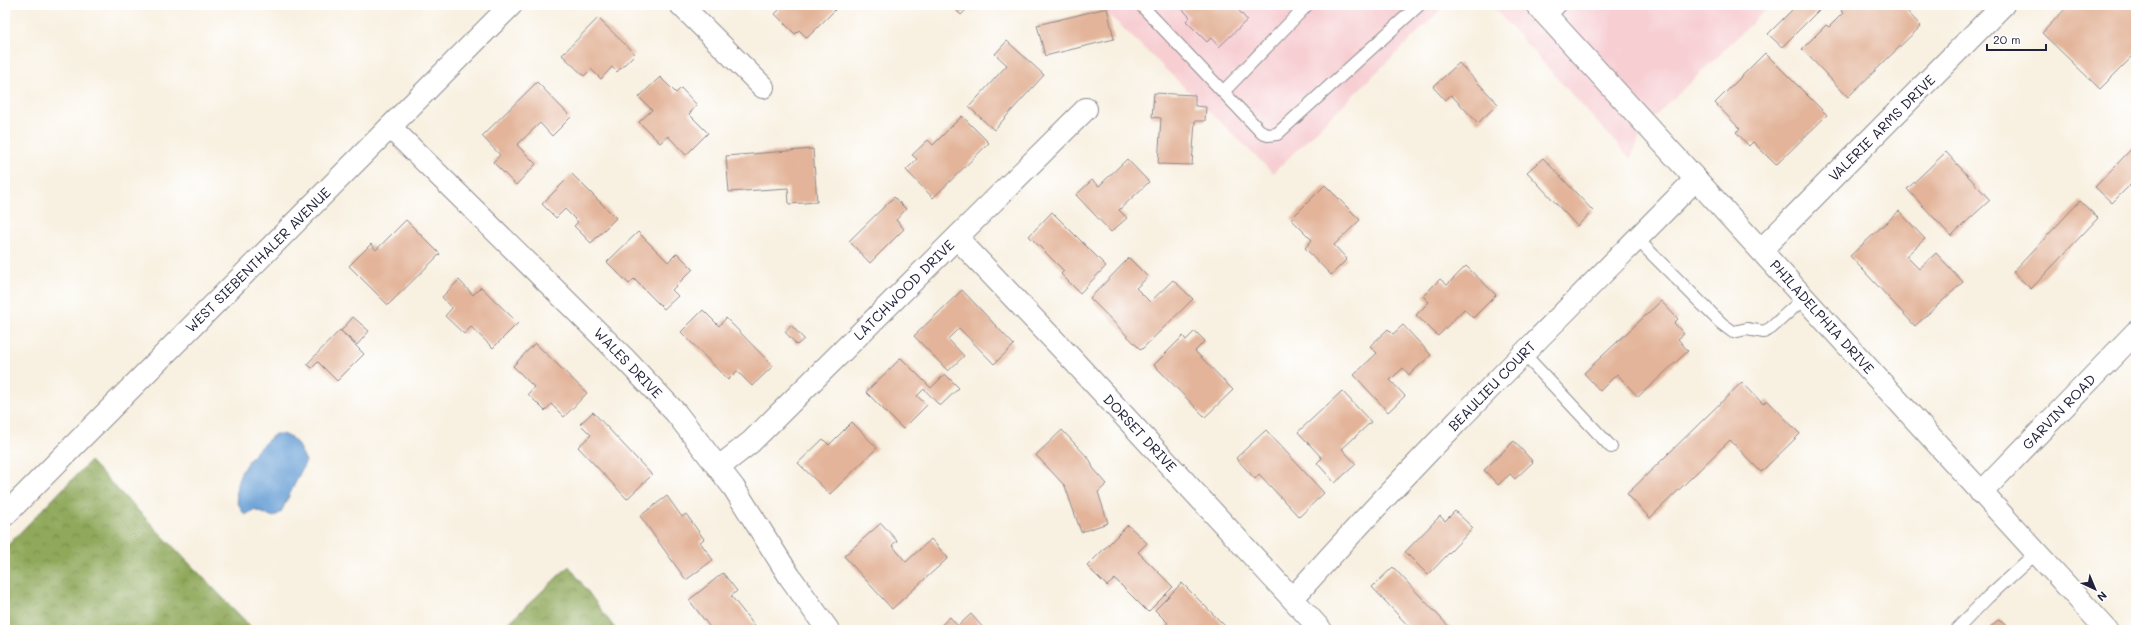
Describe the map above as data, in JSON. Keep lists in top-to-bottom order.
{
  "streets": {
    "street": [
      "VALERIE ARMS DRIVE",
      "WEST SIEBENTHALER AVENUE",
      "LATCHWOOD DRIVE",
      "PHILADELPHIA DRIVE",
      "WALES DRIVE",
      "BEAULIEU COURT",
      "GARVIN ROAD",
      "DORSET DRIVE"
    ]
  },
  "crossings": [
    ["VALERIE ARMS DRIVE", "PHILADELPHIA DRIVE"],
    ["WEST SIEBENTHALER AVENUE", "WALES DRIVE"],
    ["LATCHWOOD DRIVE", "WALES DRIVE"],
    ["LATCHWOOD DRIVE", "DORSET DRIVE"],
    ["PHILADELPHIA DRIVE", "BEAULIEU COURT"],
    ["PHILADELPHIA DRIVE", "GARVIN ROAD"],
    ["BEAULIEU COURT", "DORSET DRIVE"]
  ],
  "scale_bar": "20 m",
  "north": "bottom right"
}
